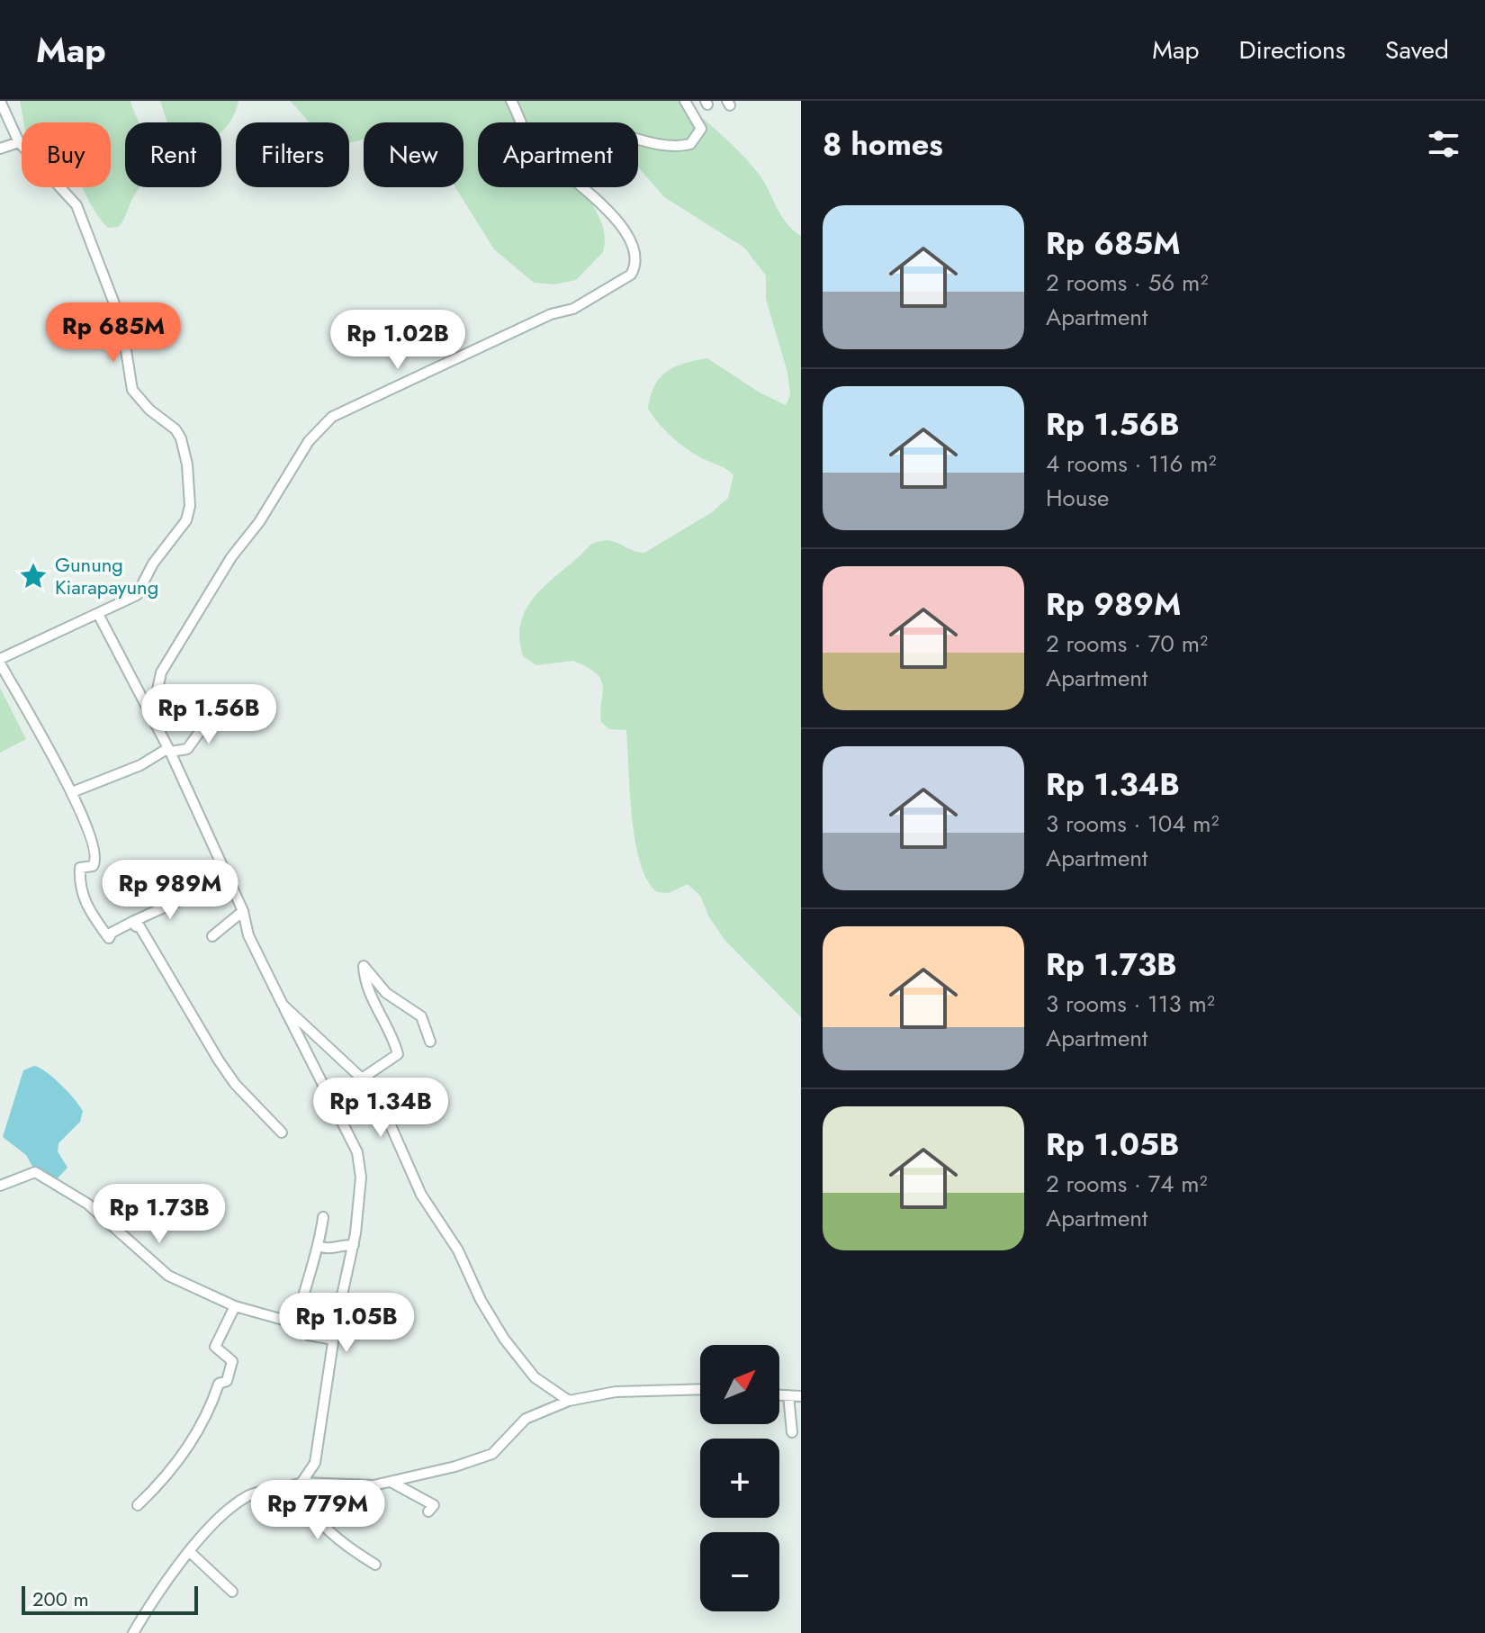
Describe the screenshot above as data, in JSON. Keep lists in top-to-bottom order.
{
  "places": {
    "place": ["Gunung Kiarapayung"]
  },
  "scale_bar": "200 m",
  "north": "top right",
  "page": {
    "header": "Map",
    "nav": ["Map", "Directions", "Saved"],
    "heading": "8 homes",
    "chip": [
      "Buy",
      "Rent",
      "Filters",
      "New",
      "Apartment"
    ],
    "list": [
      {
        "name": "Rp 685M",
        "note": "2 rooms · 56 m² · Apartment"
      },
      {
        "name": "Rp 1.56B",
        "note": "4 rooms · 116 m² · House"
      },
      {
        "name": "Rp 989M",
        "note": "2 rooms · 70 m² · Apartment"
      },
      {
        "name": "Rp 1.34B",
        "note": "3 rooms · 104 m² · Apartment"
      },
      {
        "name": "Rp 1.73B",
        "note": "3 rooms · 113 m² · Apartment"
      },
      {
        "name": "Rp 1.05B",
        "note": "2 rooms · 74 m² · Apartment"
      }
    ],
    "price": [
      "Rp 685M",
      "Rp 1.02B",
      "Rp 1.56B",
      "Rp 989M",
      "Rp 1.34B",
      "Rp 1.73B",
      "Rp 1.05B",
      "Rp 779M"
    ],
    "map_buttons": ["+", "−"],
    "scale": "200 m"
  }
}
